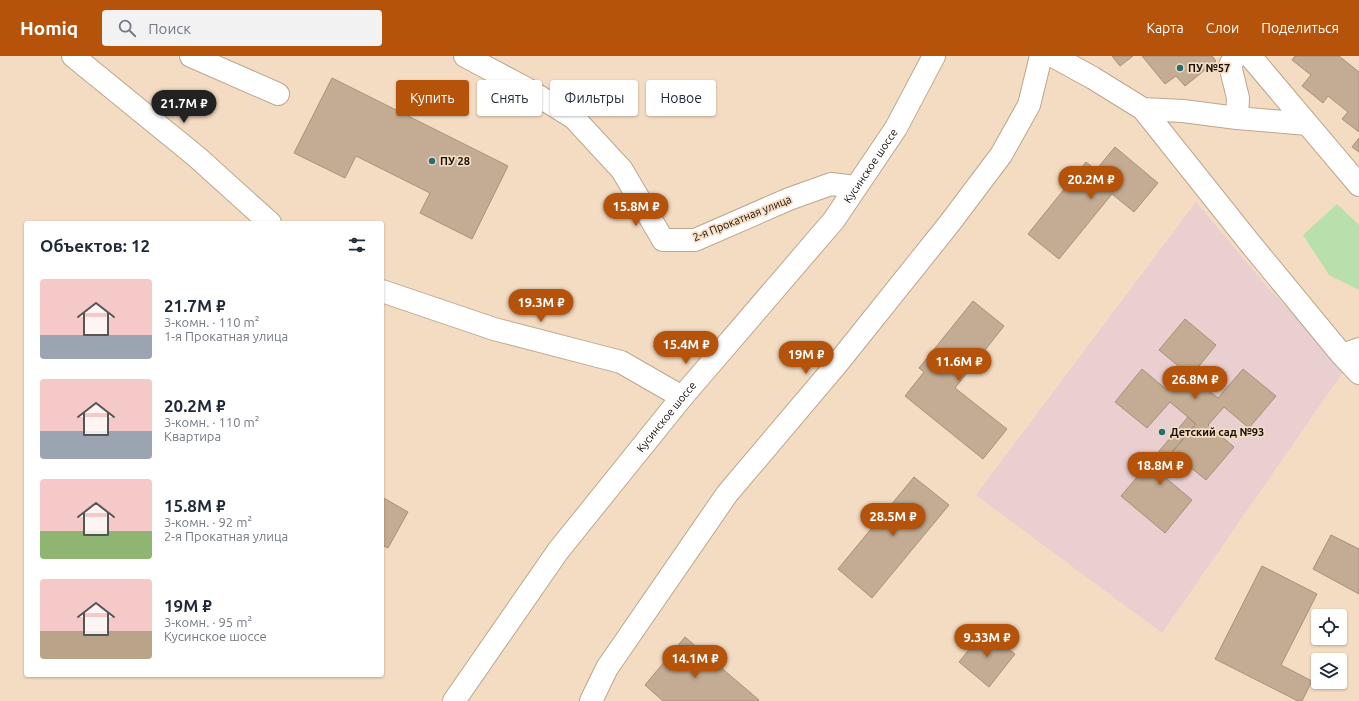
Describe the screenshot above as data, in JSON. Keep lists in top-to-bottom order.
{
  "streets": {
    "street": ["Кусинское шоссе", "2-я Прокатная улица"]
  },
  "crossings": [
    ["Кусинское шоссе", "2-я Прокатная улица"]
  ],
  "places": ["ПУ №57", "ПУ 28", "Детский сад №93"],
  "page": {
    "header": "Homiq",
    "search": "Поиск",
    "nav": ["Карта", "Слои", "Поделиться"],
    "chip": [
      "Купить",
      "Снять",
      "Фильтры",
      "Новое"
    ],
    "price": [
      "21.7M ₽",
      "20.2M ₽",
      "15.8M ₽",
      "19.3M ₽",
      "15.4M ₽",
      "19M ₽",
      "11.6M ₽",
      "26.8M ₽",
      "18.8M ₽",
      "28.5M ₽",
      "9.33M ₽",
      "14.1M ₽"
    ],
    "heading": "Объектов: 12",
    "list": [
      {
        "name": "21.7M ₽",
        "note": "3-комн. · 110 m² · 1-я Прокатная улица"
      },
      {
        "name": "20.2M ₽",
        "note": "3-комн. · 110 m² · Квартира"
      },
      {
        "name": "15.8M ₽",
        "note": "3-комн. · 92 m² · 2-я Прокатная улица"
      },
      {
        "name": "19M ₽",
        "note": "3-комн. · 95 m² · Кусинское шоссе"
      }
    ]
  }
}
